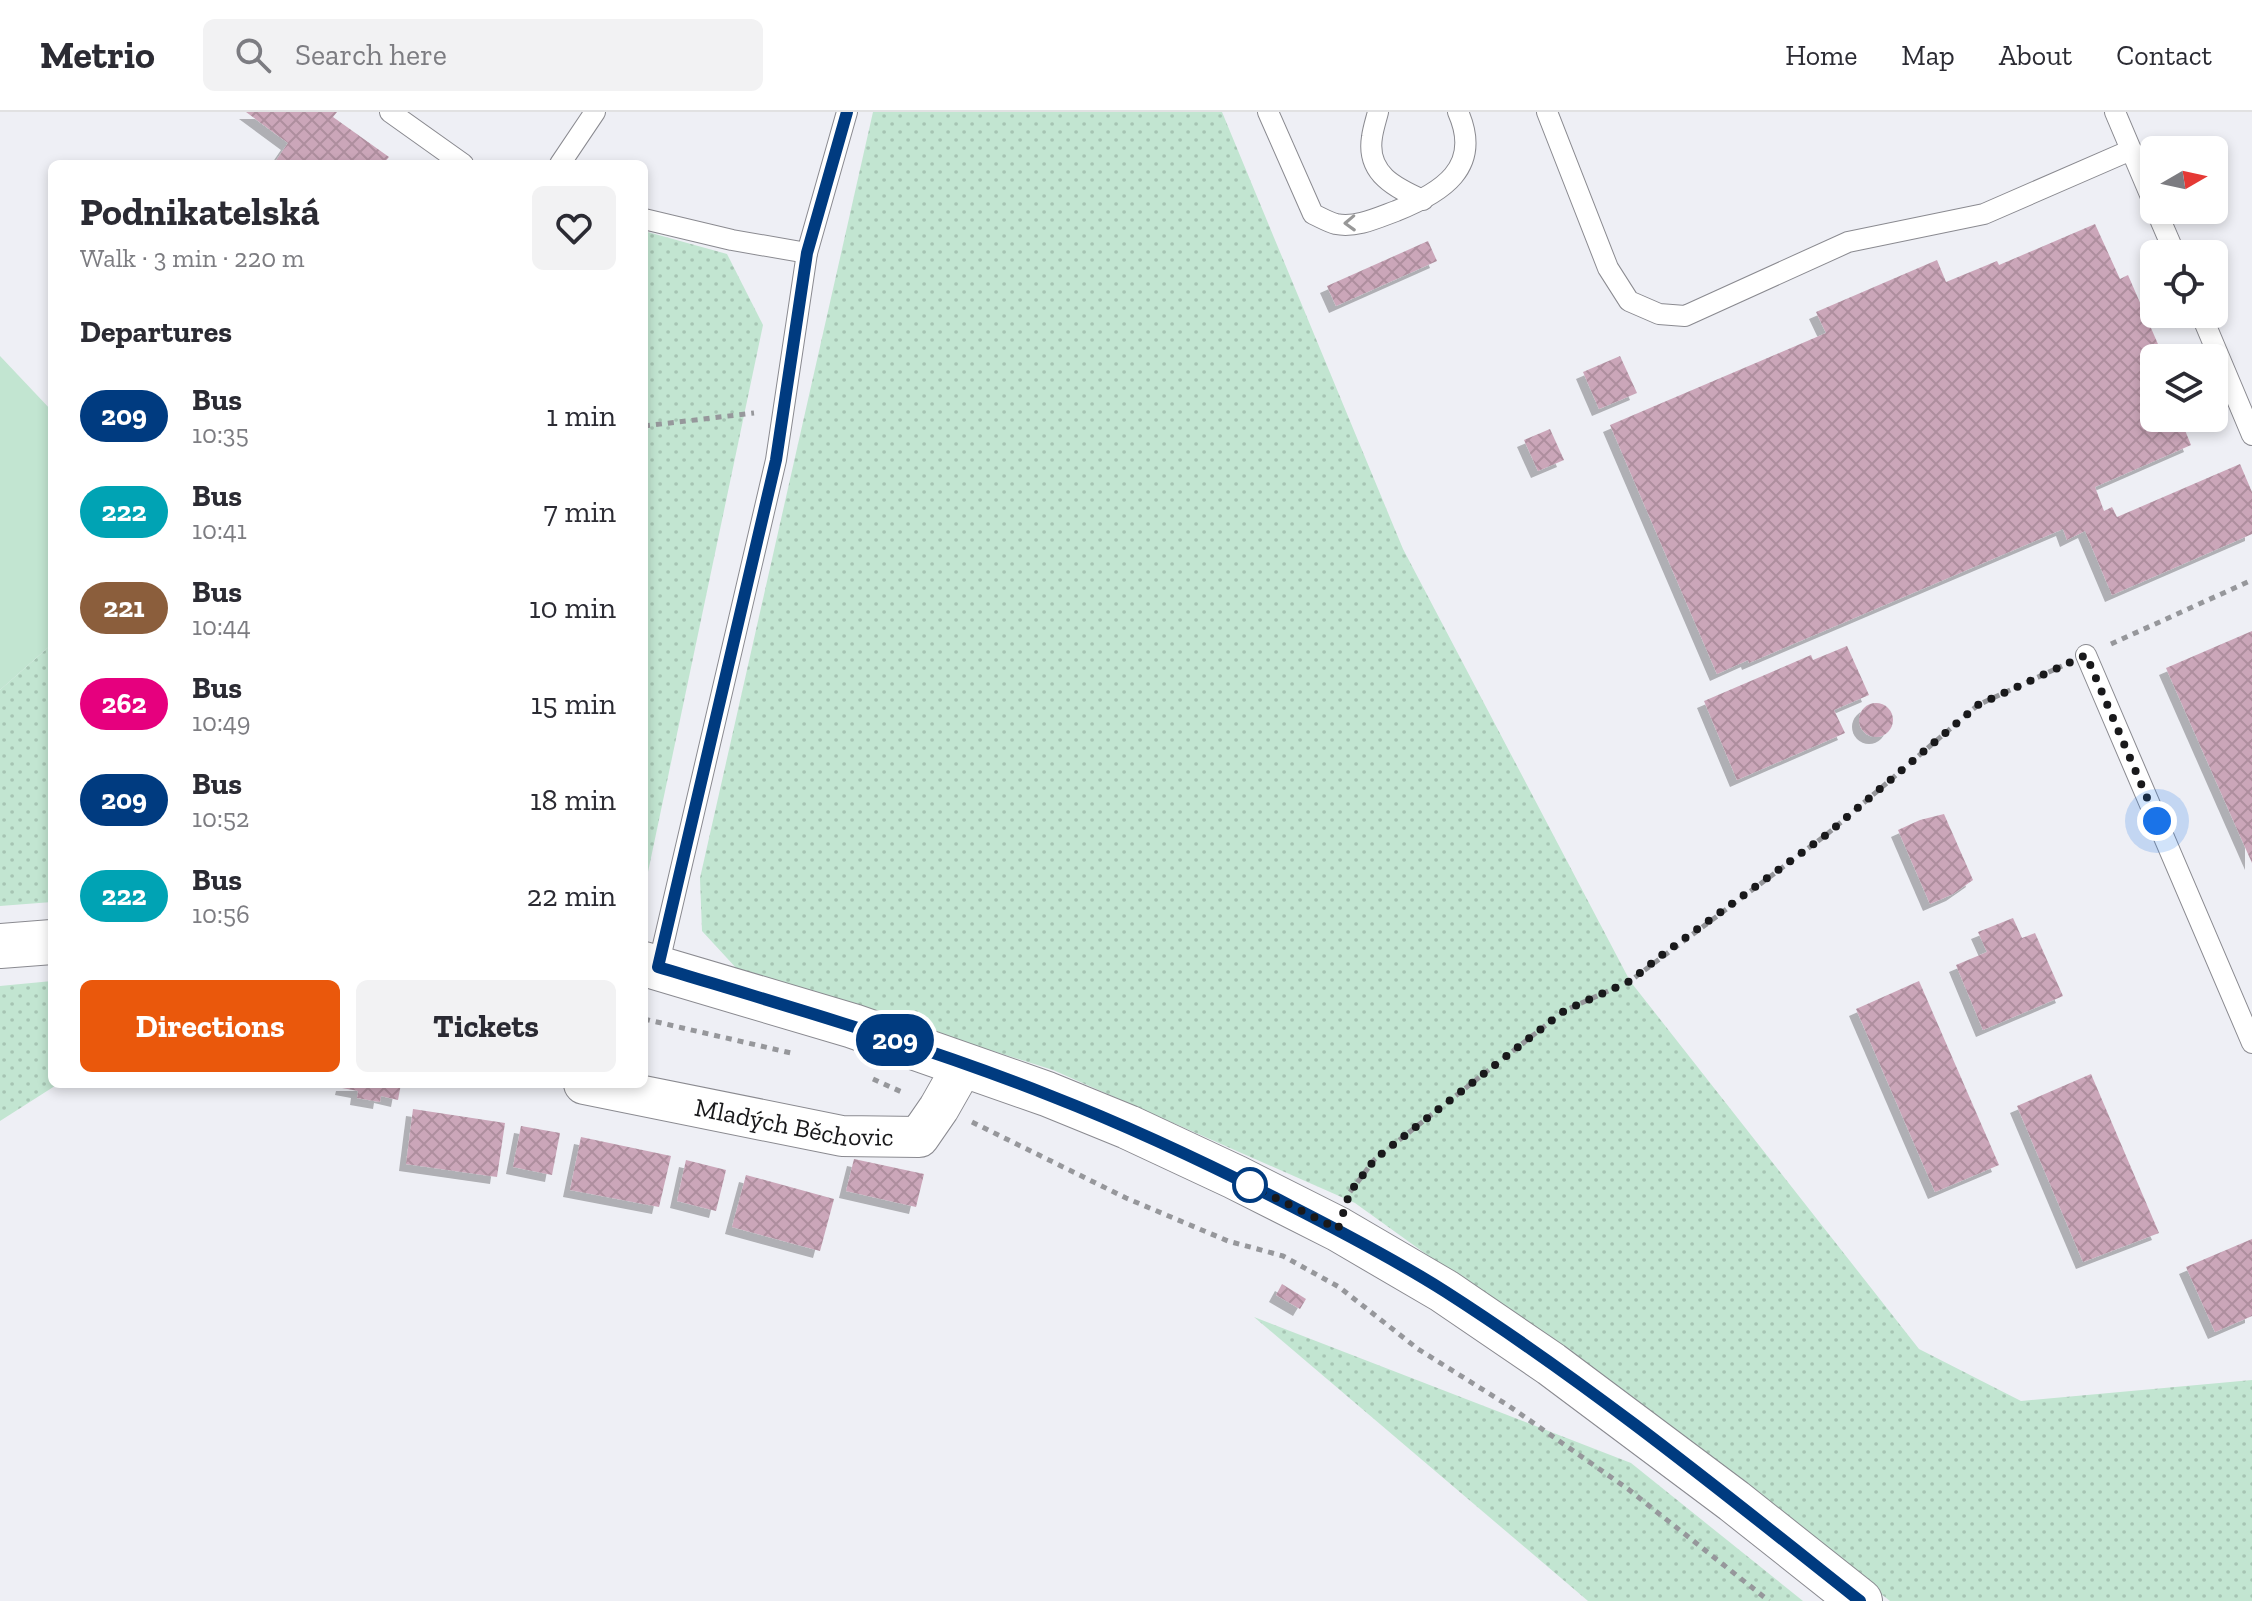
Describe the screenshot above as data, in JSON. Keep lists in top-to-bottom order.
{
  "streets": {
    "street": ["Mladých Běchovic"]
  },
  "lines": ["bus line 209"],
  "north": "right",
  "page": {
    "header": "Metrio",
    "search": "Search here",
    "nav": [
      "Home",
      "Map",
      "About",
      "Contact"
    ],
    "on_map": "209",
    "heading": [
      ["Podnikatelská", "Walk · 3 min · 220 m"],
      "Departures"
    ],
    "list": [
      {
        "mark": "209",
        "name": "Bus",
        "note": "10:35",
        "value": "1 min"
      },
      {
        "mark": "222",
        "name": "Bus",
        "note": "10:41",
        "value": "7 min"
      },
      {
        "mark": "221",
        "name": "Bus",
        "note": "10:44",
        "value": "10 min"
      },
      {
        "mark": "262",
        "name": "Bus",
        "note": "10:49",
        "value": "15 min"
      },
      {
        "mark": "209",
        "name": "Bus",
        "note": "10:52",
        "value": "18 min"
      },
      {
        "mark": "222",
        "name": "Bus",
        "note": "10:56",
        "value": "22 min"
      }
    ],
    "buttons": ["Directions", "Tickets"]
  }
}
